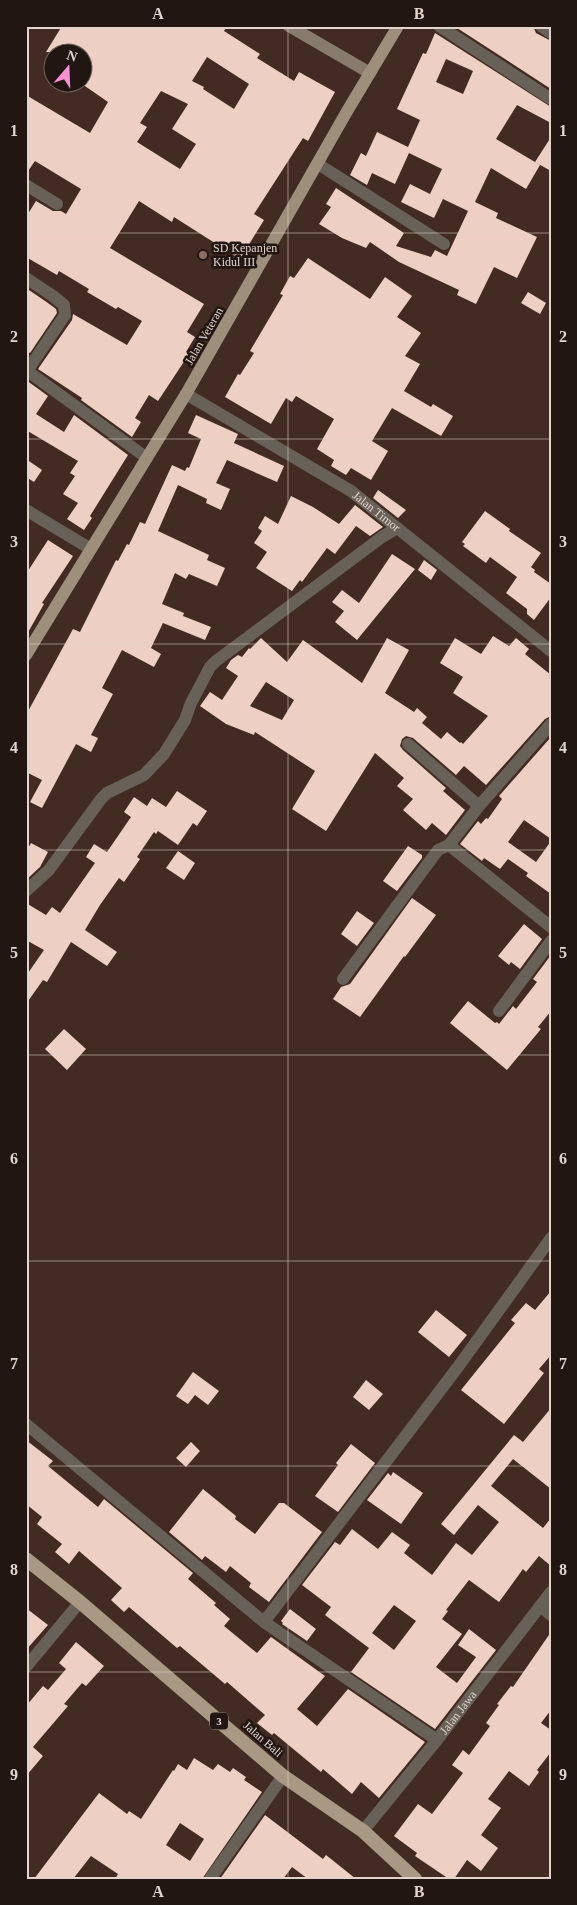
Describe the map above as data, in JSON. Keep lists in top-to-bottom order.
{
  "streets": {
    "highway": ["3", "Jalan Bali"],
    "main road": ["Jalan Veteran"],
    "street": ["Jalan Timor", "Jalan Jawa"]
  },
  "crossings": [
    ["Jalan Veteran", "Jalan Timor"],
    ["Jalan Jawa", "Jalan Bali"]
  ],
  "places": ["SD Kepanjen Kidul III"],
  "north": "top",
  "grid": {
    "columns": ["A", "B"],
    "rows": [
      "1",
      "2",
      "3",
      "4",
      "5",
      "6",
      "7",
      "8",
      "9"
    ]
  }
}
